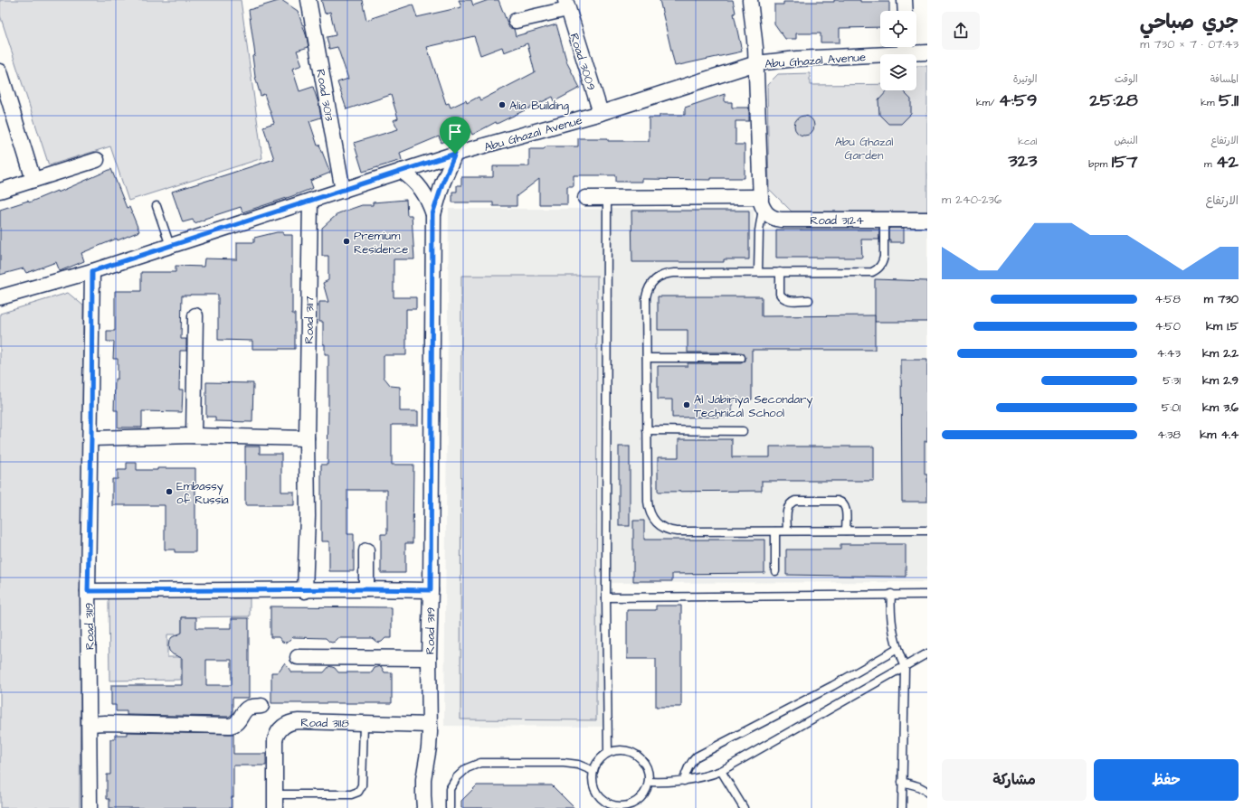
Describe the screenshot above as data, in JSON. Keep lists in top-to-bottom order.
{
  "streets": {
    "street": [
      "Abu Ghazal Avenue",
      "Road 3009",
      "Road 3013",
      "Road 3124",
      "Road 3117",
      "Road 3119",
      "Road 3118"
    ]
  },
  "crossings": [
    ["Abu Ghazal Avenue", "Road 3009"],
    ["Abu Ghazal Avenue", "Road 3013"],
    ["Abu Ghazal Avenue", "Road 3117"],
    ["Abu Ghazal Avenue", "Road 3119"],
    ["Road 3119", "Road 3118"]
  ],
  "parks": ["Abu Ghazal Garden"],
  "places": [
    "Alia Building",
    "Premium Residence",
    "Al Jabiriya Secondary Technical School",
    "Embassy of Russia"
  ],
  "page": {
    "heading": ["جري صباحي", "07:43 · 7 × 730 m"],
    "stats": [
      ["المسافة", "5.11 km"],
      ["الوقت", "25:28"],
      ["الوتيرة", "4:59 /km"],
      ["الارتفاع", "42 m"],
      ["النبض", "157 bpm"],
      ["kcal", "323"]
    ],
    "chart": ["الارتفاع", "236–240 m"],
    "list": [
      {
        "name": "730 m",
        "note": "4:58"
      },
      {
        "name": "1.5 km",
        "note": "4:50"
      },
      {
        "name": "2.2 km",
        "note": "4:43"
      },
      {
        "name": "2.9 km",
        "note": "5:31"
      },
      {
        "name": "3.6 km",
        "note": "5:01"
      },
      {
        "name": "4.4 km",
        "note": "4:38"
      }
    ],
    "buttons": ["حفظ", "مشاركة"]
  }
}
